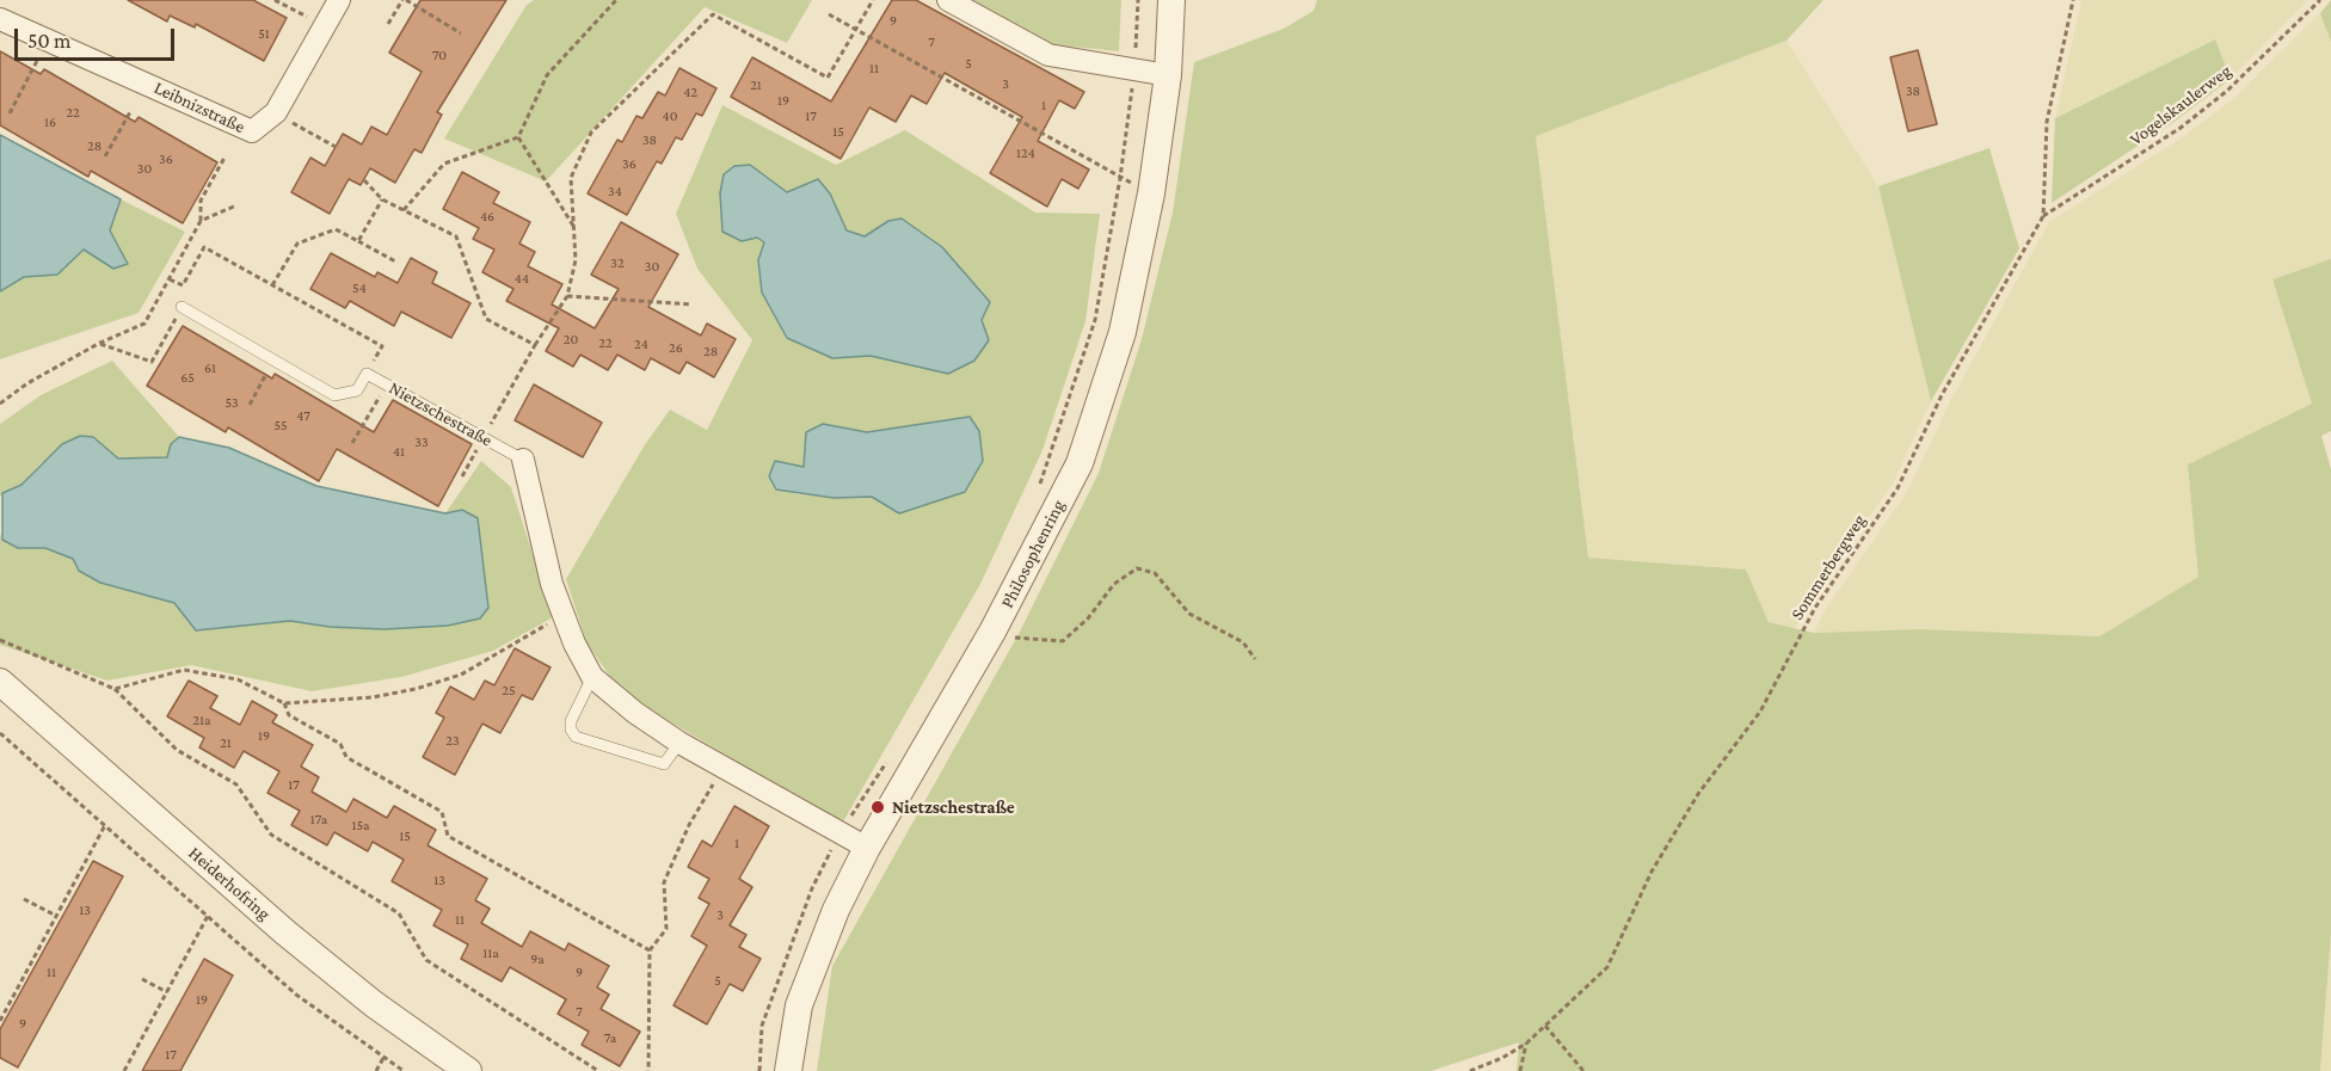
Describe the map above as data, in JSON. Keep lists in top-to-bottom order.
{
  "streets": {
    "street": [
      "Leibnizstraße",
      "Nietzschestraße",
      "Philosophenring",
      "Heiderhofring"
    ],
    "path": ["Vogelskaulerweg", "Sommerbergweg"]
  },
  "crossings": [
    ["Vogelskaulerweg", "Sommerbergweg"],
    ["Nietzschestraße", "Philosophenring"]
  ],
  "places": ["Nietzschestraße"],
  "house_numbers": [
    "9",
    "51",
    "7",
    "70",
    "5",
    "11",
    "3",
    "21",
    "38",
    "42",
    "19",
    "1",
    "22",
    "40",
    "17",
    "16",
    "15",
    "38",
    "28",
    "124",
    "36",
    "36",
    "30",
    "34",
    "46",
    "32",
    "30",
    "44",
    "54",
    "20",
    "22",
    "24",
    "26",
    "28",
    "61",
    "65",
    "53",
    "47",
    "55",
    "33",
    "41",
    "25",
    "21a",
    "19",
    "23",
    "21",
    "17",
    "17a",
    "15a",
    "15",
    "1",
    "13",
    "13",
    "3",
    "11",
    "11a",
    "9a",
    "11",
    "9",
    "5",
    "19",
    "7",
    "9",
    "7a",
    "17"
  ],
  "scale_bar": "50 m"
}
